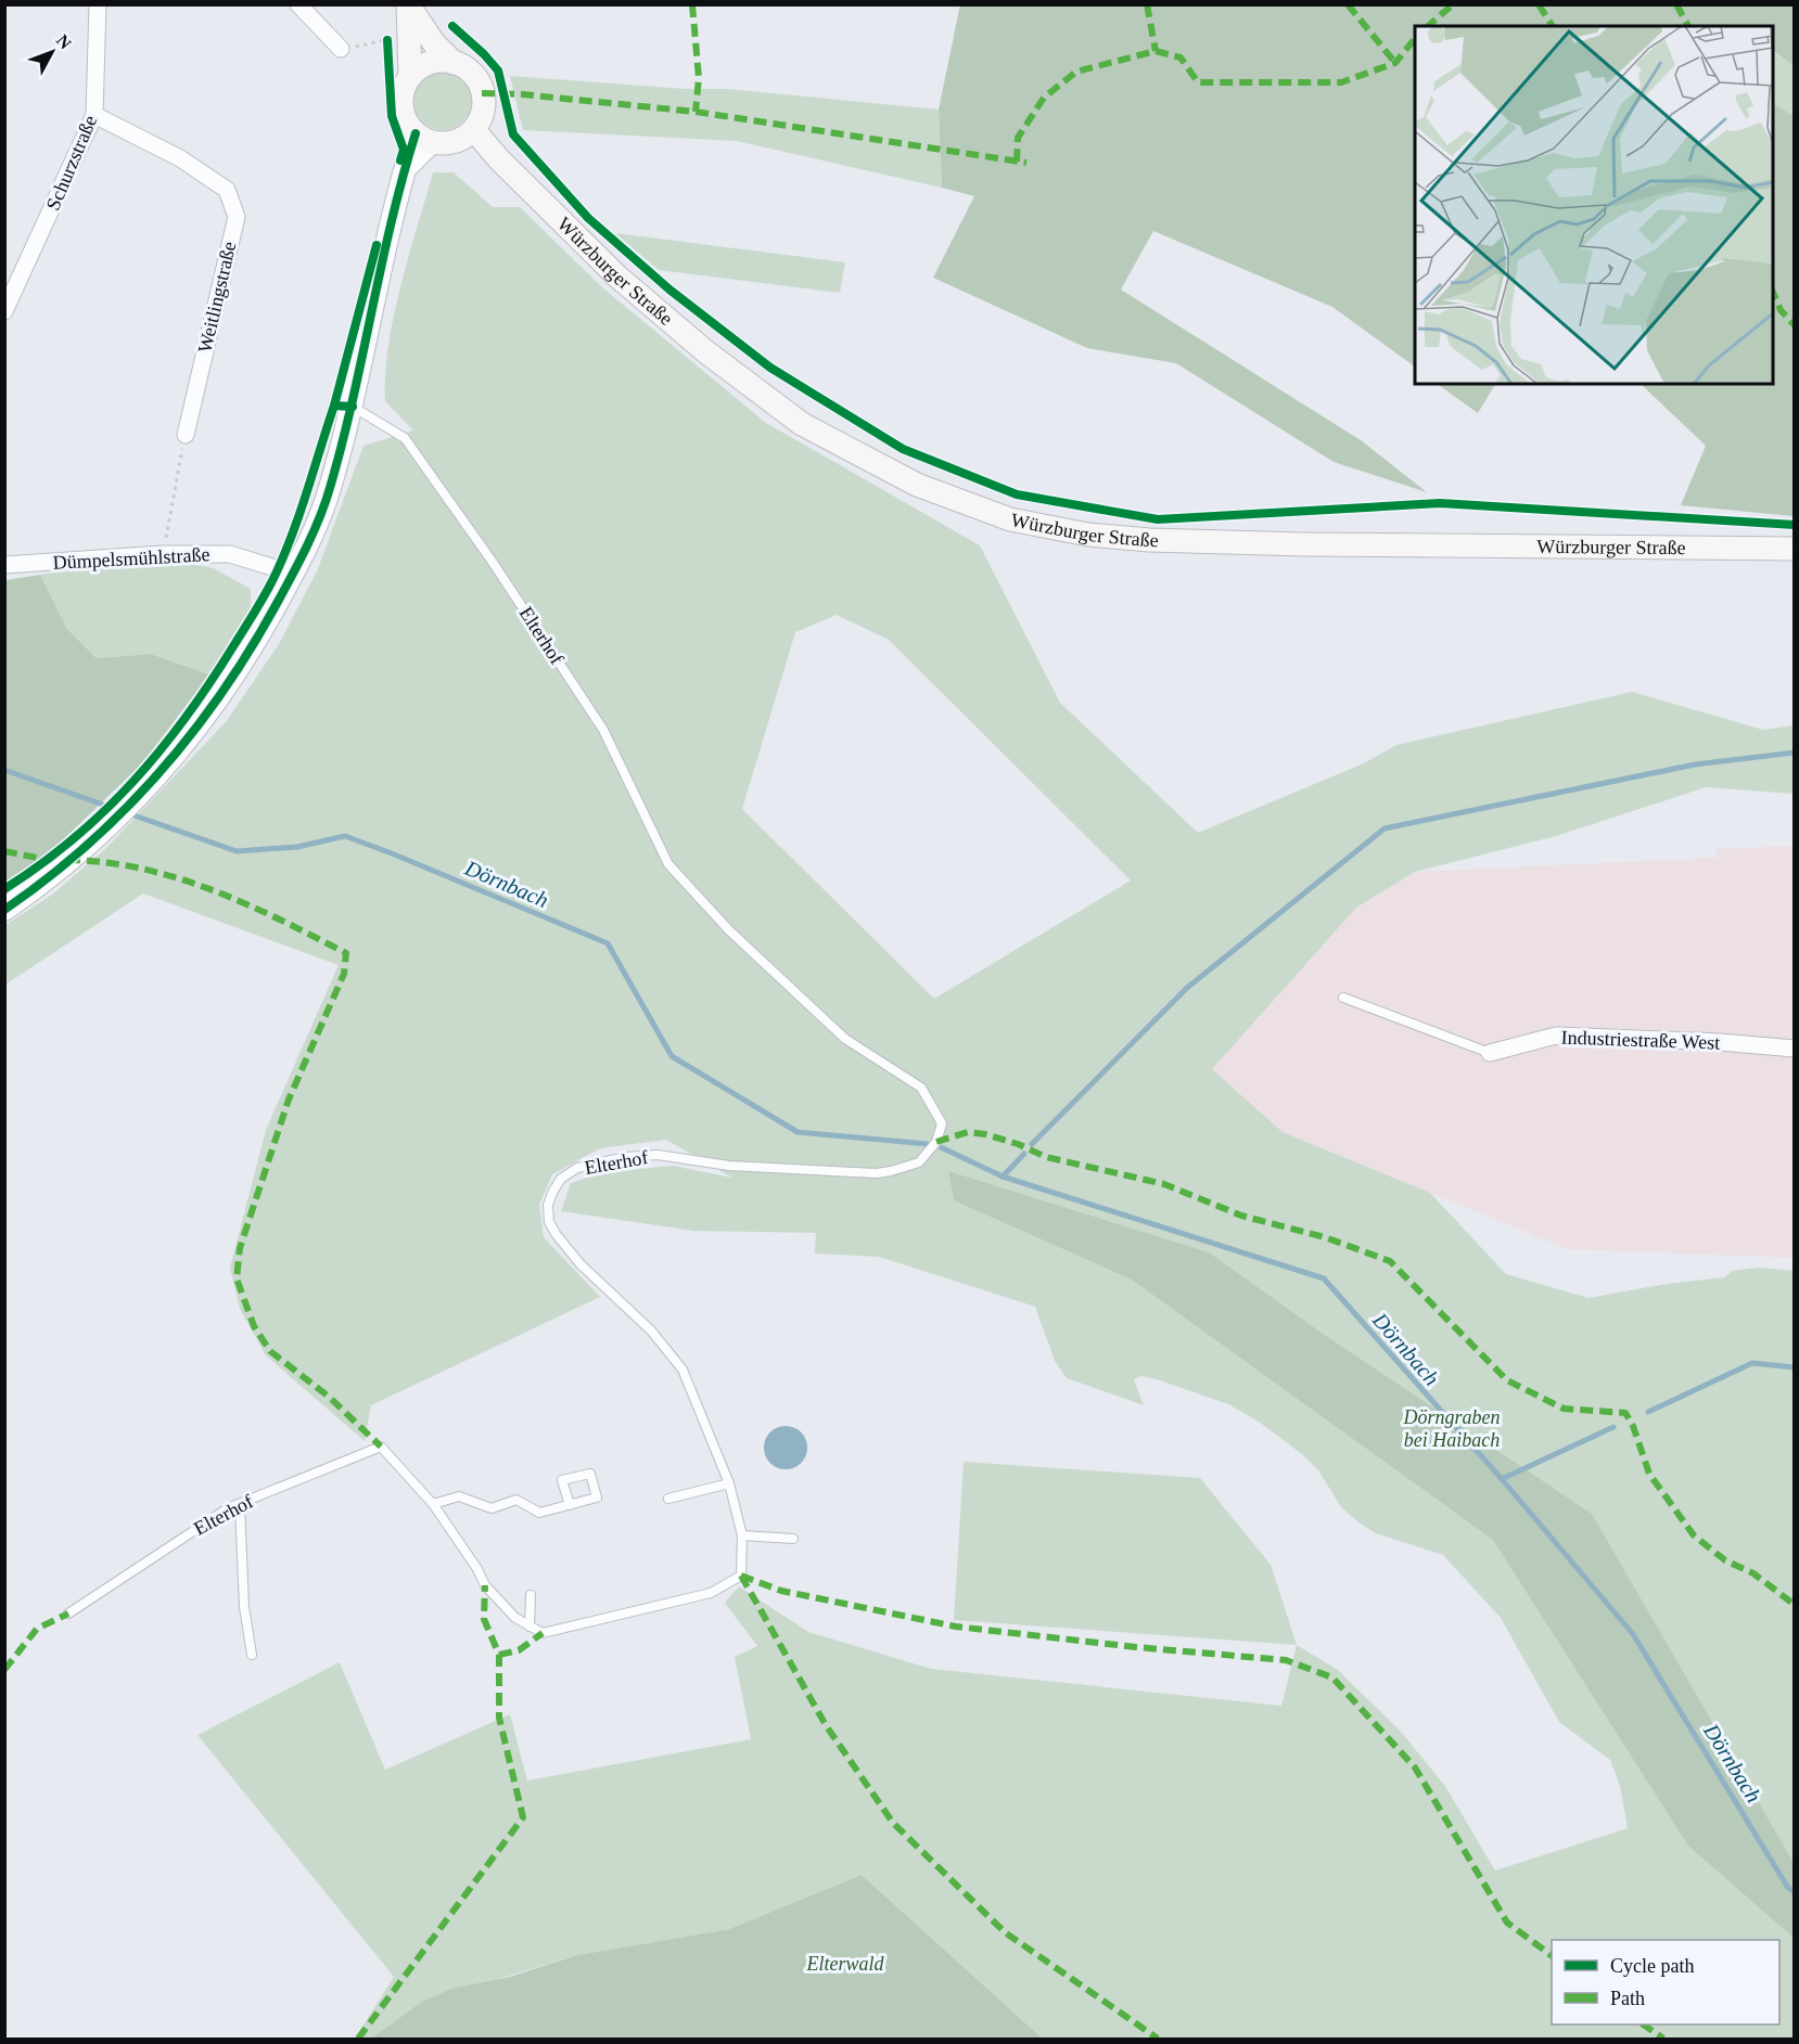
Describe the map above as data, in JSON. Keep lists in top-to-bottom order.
{
  "streets": {
    "main road": ["Würzburger Straße"],
    "street": [
      "Schurzstraße",
      "Weitlingstraße",
      "Dümpelsmühlstraße",
      "Industriestraße West"
    ],
    "lane": ["Elterhof"]
  },
  "crossings": [
    ["Schurzstraße", "Weitlingstraße"]
  ],
  "water": ["Dörnbach"],
  "parks": ["Dörngraben bei Haibach", "Elterwald"],
  "legend": ["Cycle path", "Path"],
  "north": "top right"
}
